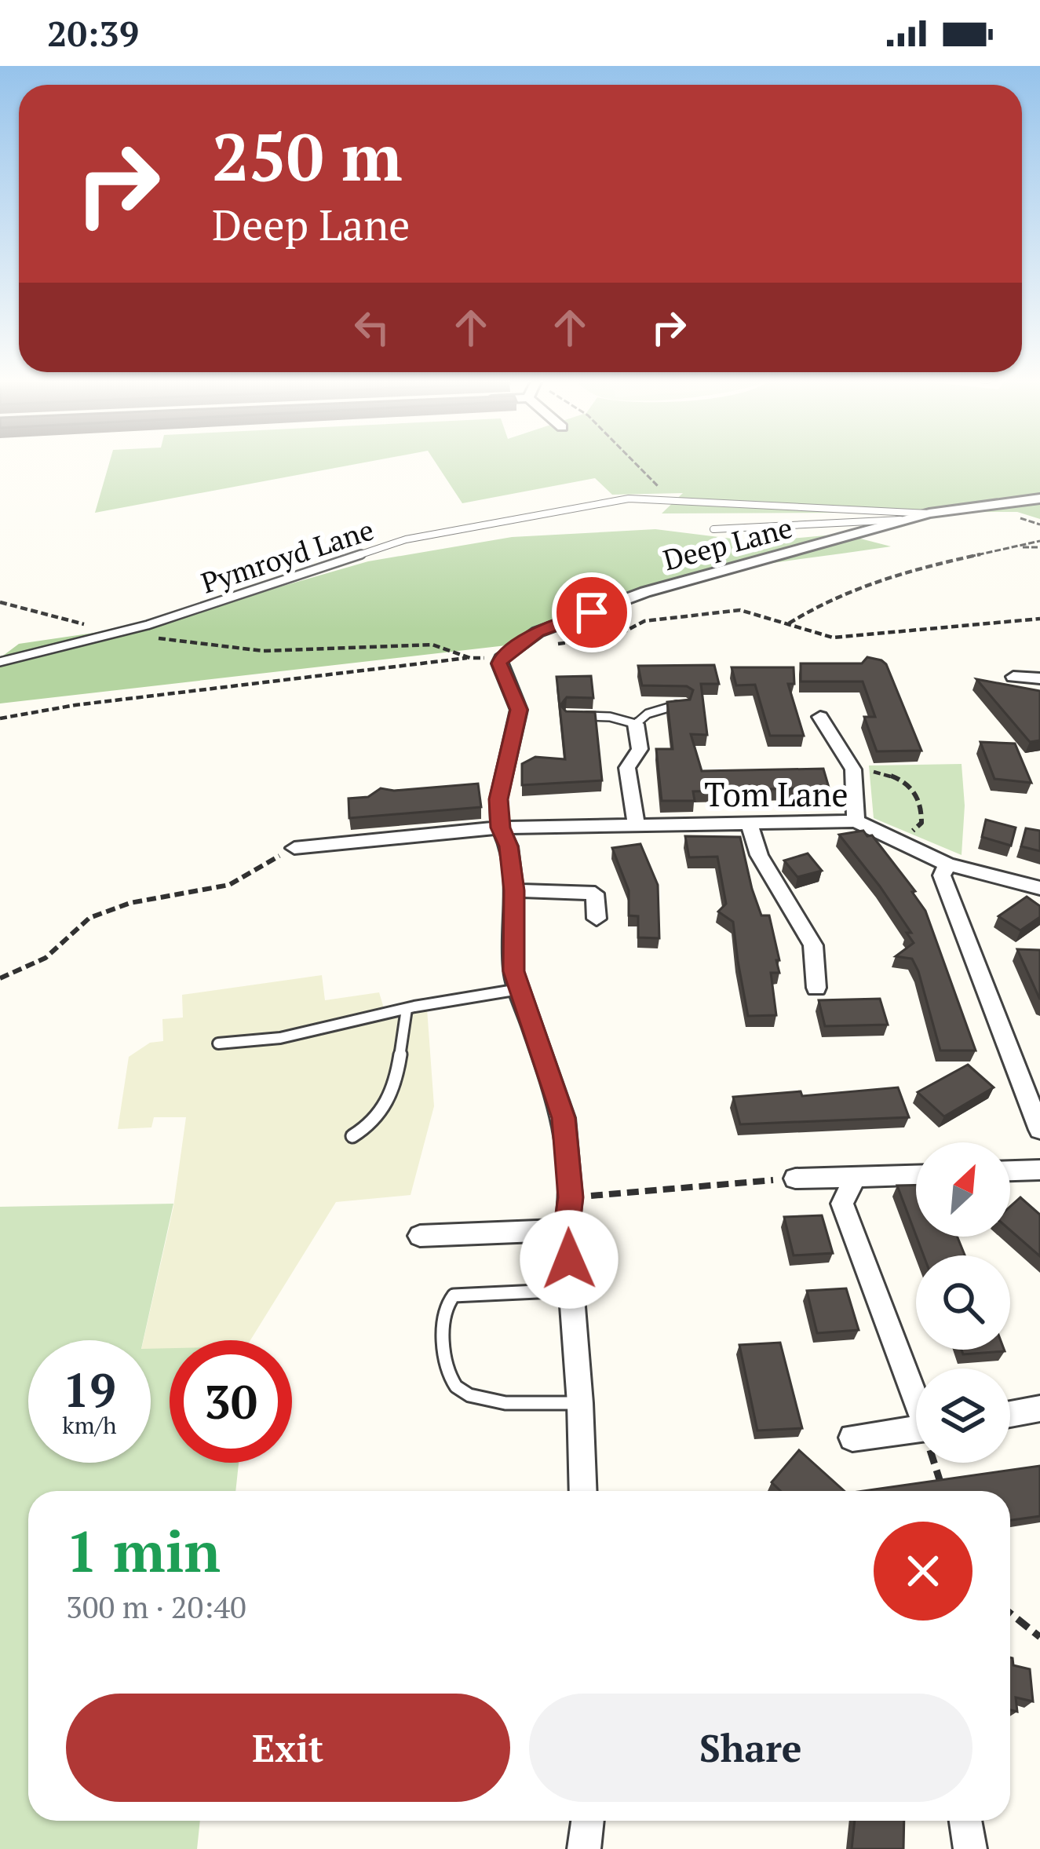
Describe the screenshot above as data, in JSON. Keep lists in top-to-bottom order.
{
  "streets": {
    "street": ["Deep Lane", "Tom Lane"],
    "lane": ["Pymroyd Lane"]
  },
  "crossings": [
    ["Deep Lane", "Pymroyd Lane"]
  ],
  "north": "top right",
  "page": {
    "status": "20:39",
    "turn": ["250 m", "Deep Lane"],
    "speed": "19 km/h",
    "limit": "30",
    "heading": ["1 min", "300 m · 20:40"],
    "buttons": ["Exit", "Share"]
  }
}
